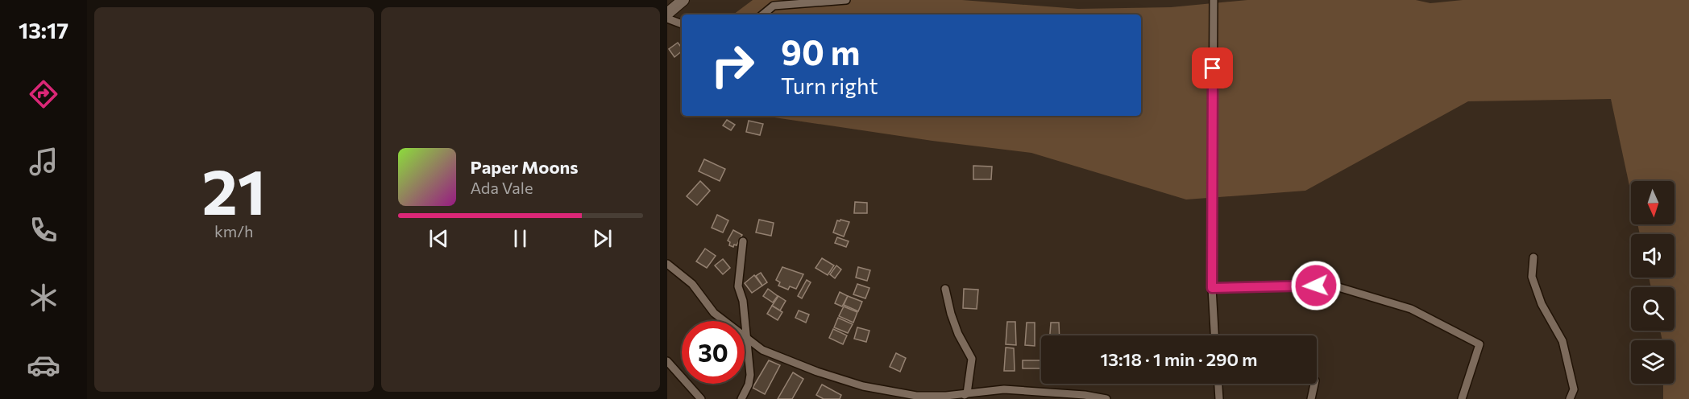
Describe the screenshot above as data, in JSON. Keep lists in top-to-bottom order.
{
  "north": "bottom",
  "page": {
    "tabs": "13:17",
    "tile": ["21", "km/h"],
    "turn": ["90 m", "Turn right"],
    "song": ["Paper Moons", "Ada Vale"],
    "limit": "30",
    "trip": "13:18 · 1 min · 290 m"
  }
}
